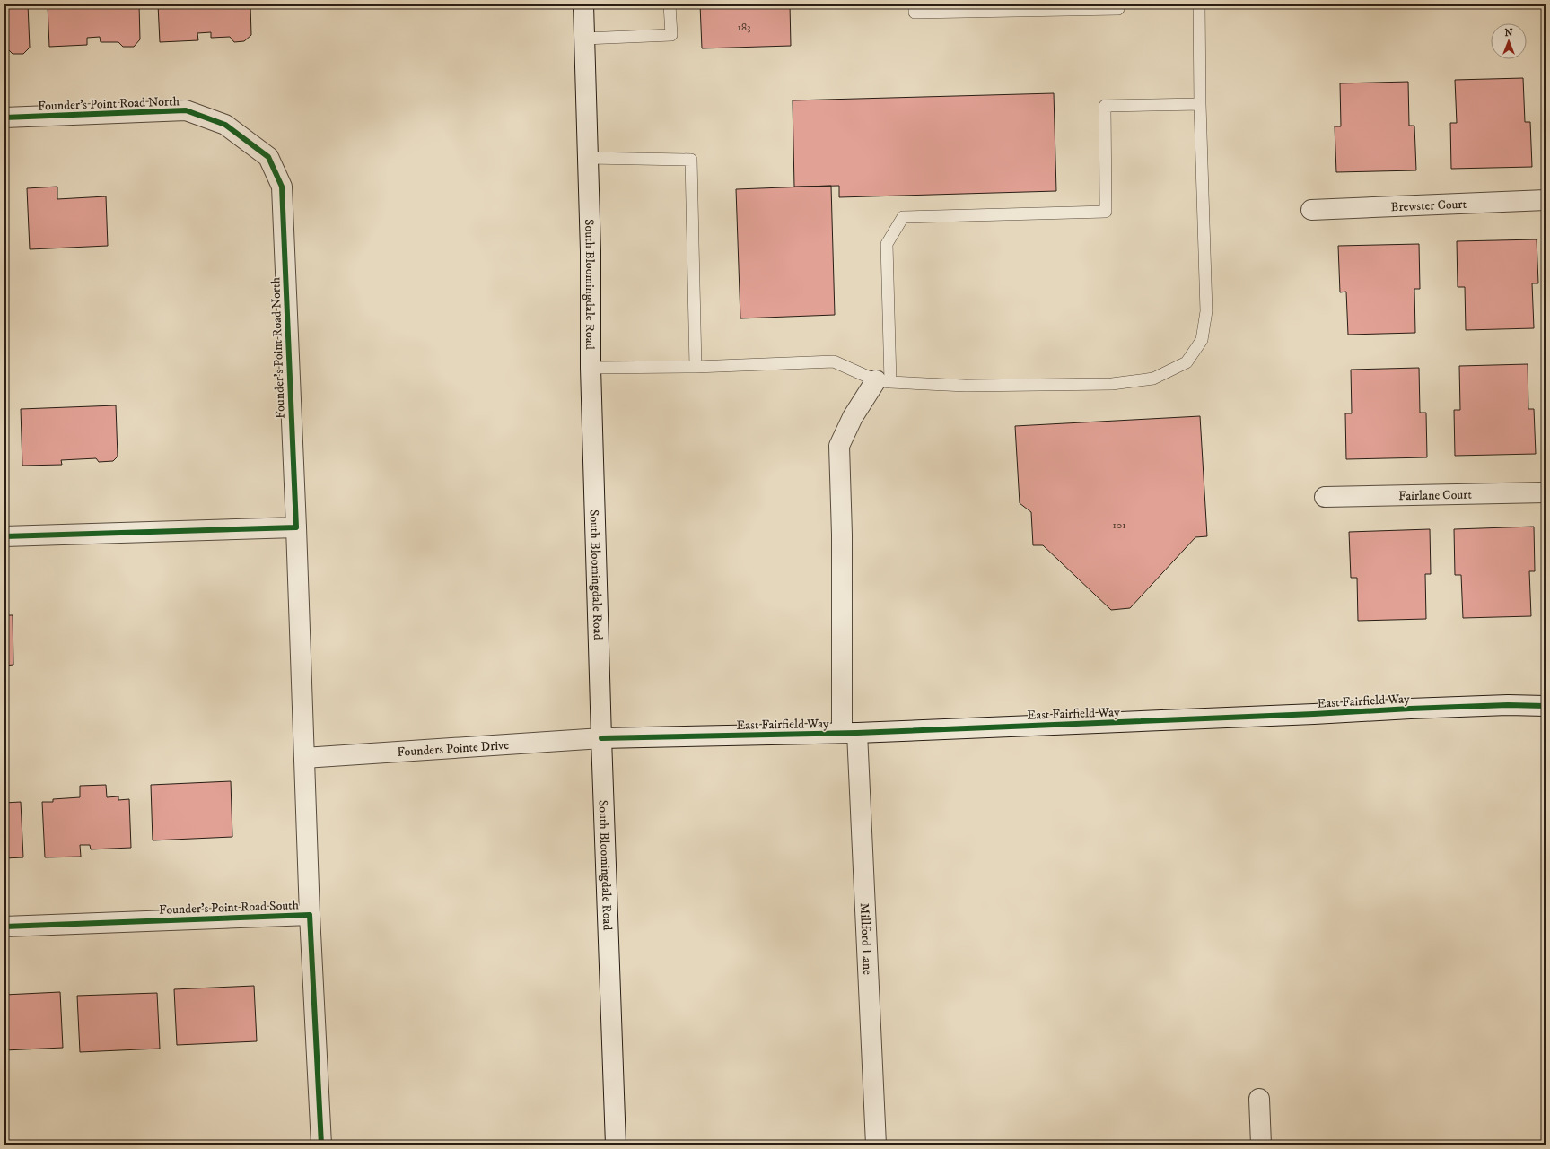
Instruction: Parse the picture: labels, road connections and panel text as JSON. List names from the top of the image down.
{
  "streets": {
    "street": [
      "Founder's Point Road North",
      "Brewster Court",
      "South Bloomingdale Road",
      "Fairlane Court",
      "East Fairfield Way",
      "Founders Pointe Drive",
      "Founder's Point Road South",
      "Millford Lane"
    ]
  },
  "crossings": [
    ["South Bloomingdale Road", "East Fairfield Way"],
    ["South Bloomingdale Road", "Founders Pointe Drive"],
    ["East Fairfield Way", "Founders Pointe Drive"],
    ["East Fairfield Way", "Millford Lane"]
  ],
  "house_numbers": ["183", "101"],
  "north": "top"
}
